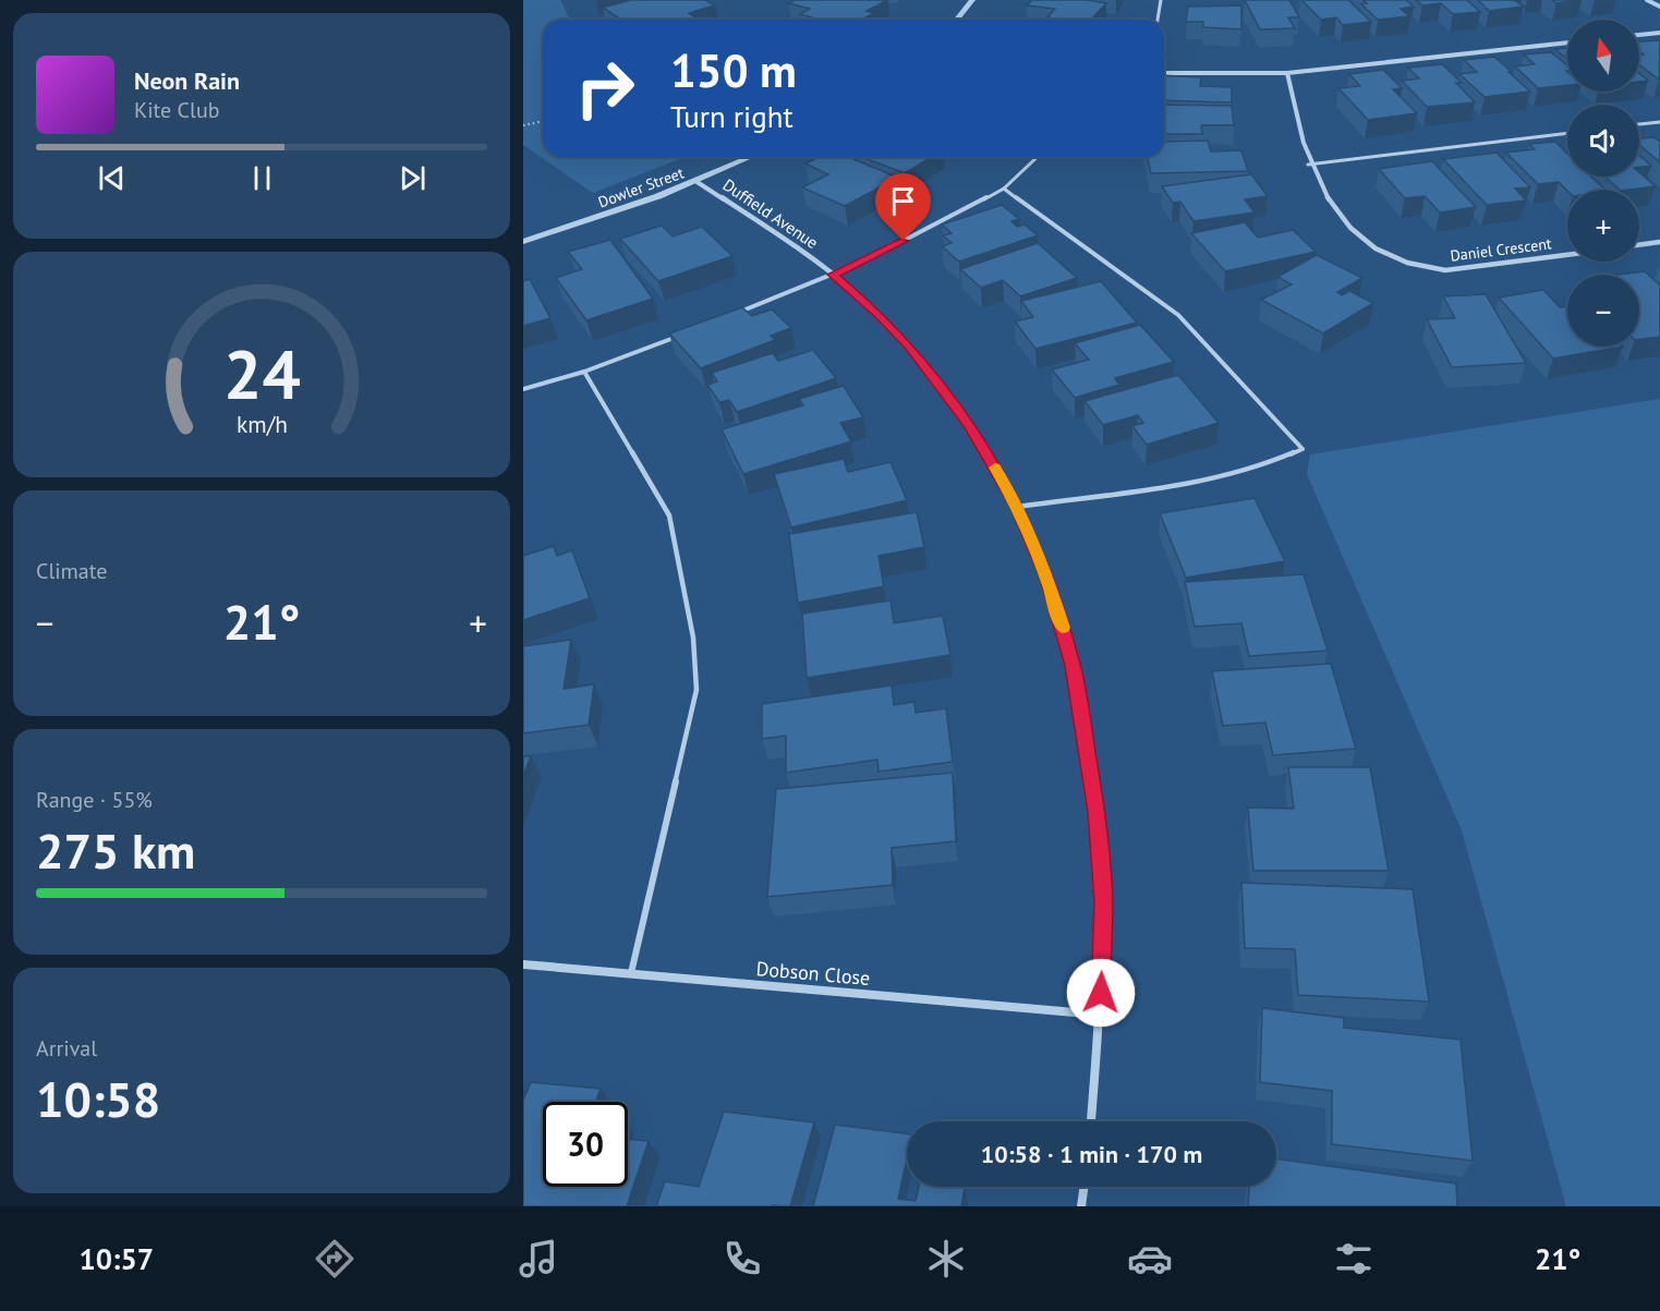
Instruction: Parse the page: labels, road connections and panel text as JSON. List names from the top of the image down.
{
  "streets": {
    "street": [
      "Dowler Street",
      "Duffield Avenue",
      "Daniel Crescent",
      "Dobson Close"
    ]
  },
  "crossings": [
    ["Dowler Street", "Duffield Avenue"],
    ["Duffield Avenue", "Dobson Close"]
  ],
  "north": "top",
  "page": {
    "map_buttons": ["+", "−"],
    "turn": ["150 m", "Turn right"],
    "song": ["Neon Rain", "Kite Club"],
    "tile": [
      "Climate",
      ["Range · 55%", "275 km"],
      ["Arrival", "10:58"]
    ],
    "heat": ["−", "21°", "+"],
    "limit": "30",
    "trip": "10:58 · 1 min · 170 m",
    "tabs": ["10:57", "21°"],
    "gauge": ["24", "km/h"]
  }
}
